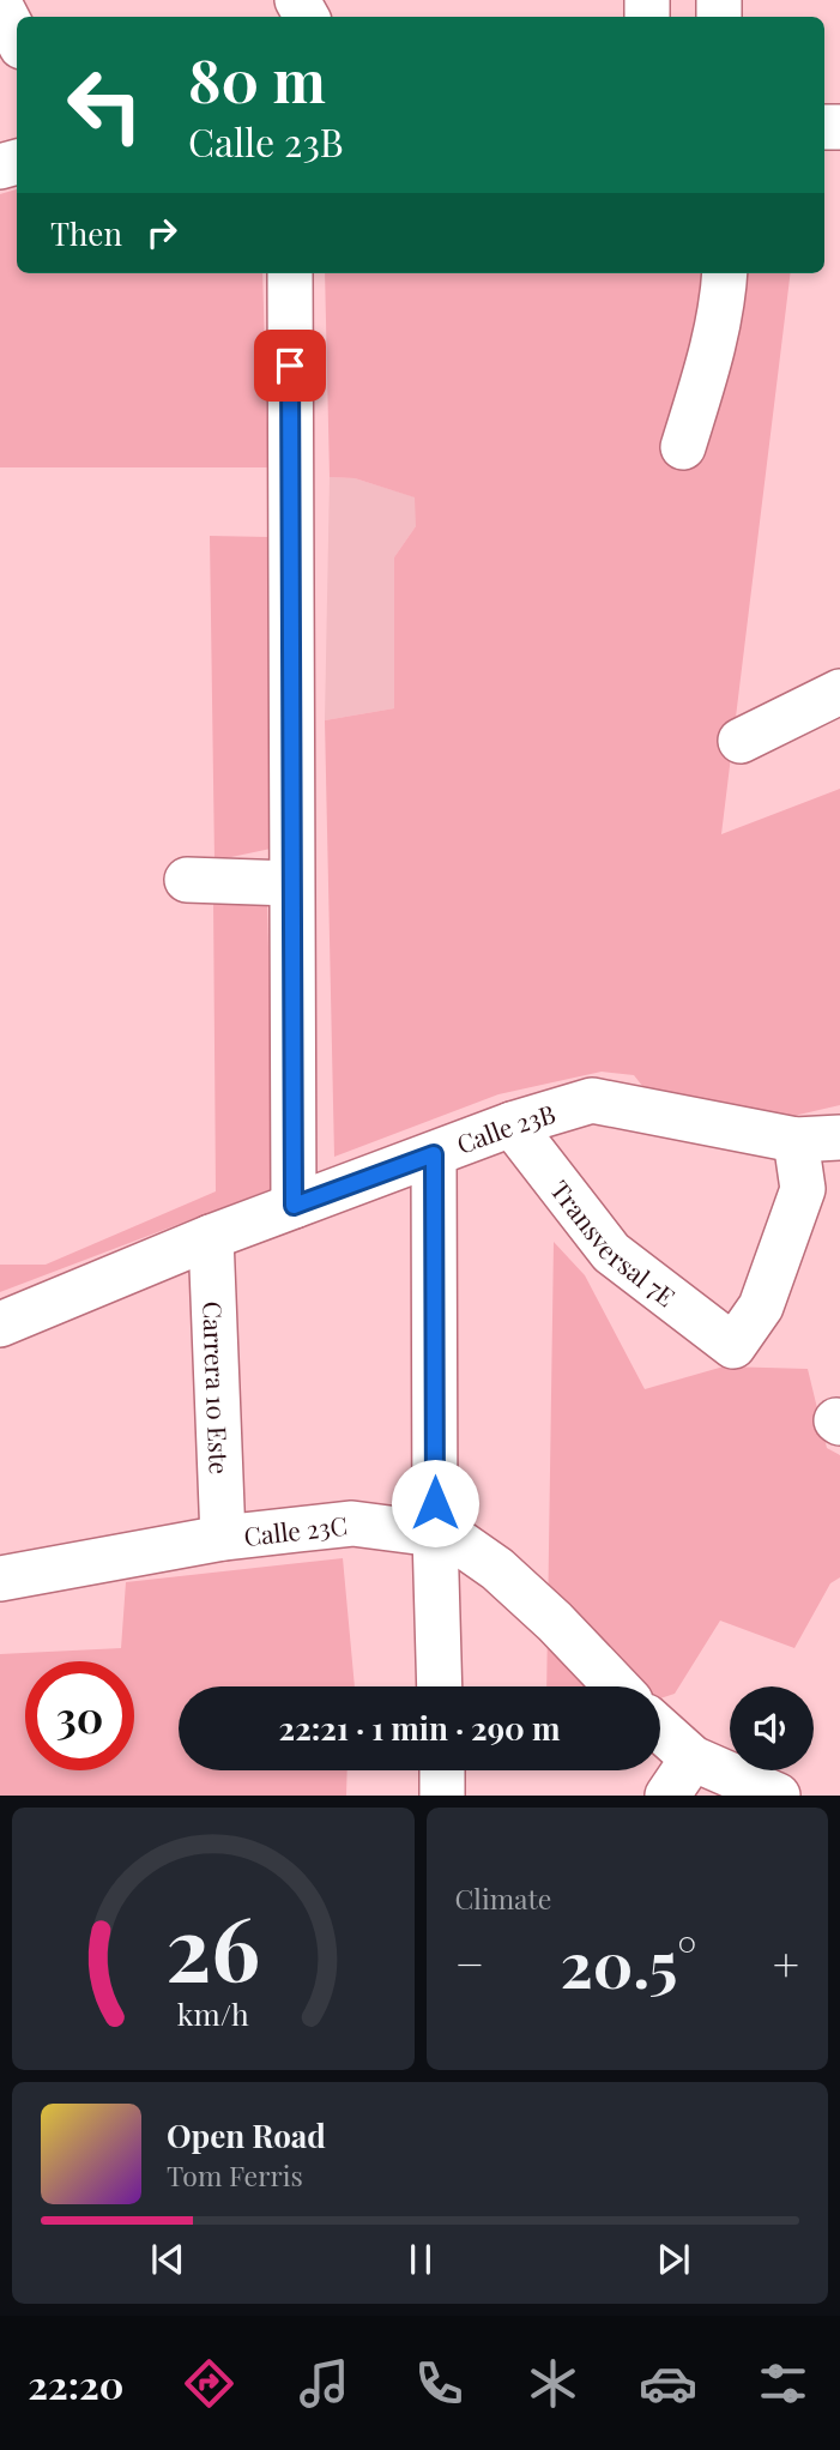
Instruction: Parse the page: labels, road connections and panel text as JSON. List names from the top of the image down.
{
  "streets": {
    "street": [
      "Calle 23B",
      "Transversal 7E",
      "Carrera 10 Este",
      "Calle 23C"
    ]
  },
  "crossings": [
    ["Calle 23B", "Transversal 7E"],
    ["Calle 23B", "Carrera 10 Este"],
    ["Carrera 10 Este", "Calle 23C"]
  ],
  "page": {
    "turn": ["80 m", "Calle 23B"],
    "then": "Then",
    "limit": "30",
    "trip": "22:21 · 1 min · 290 m",
    "tile": "Climate",
    "heat": ["−", "20.5°", "+"],
    "song": ["Open Road", "Tom Ferris"],
    "tabs": "22:20",
    "gauge": ["26", "km/h"]
  }
}
